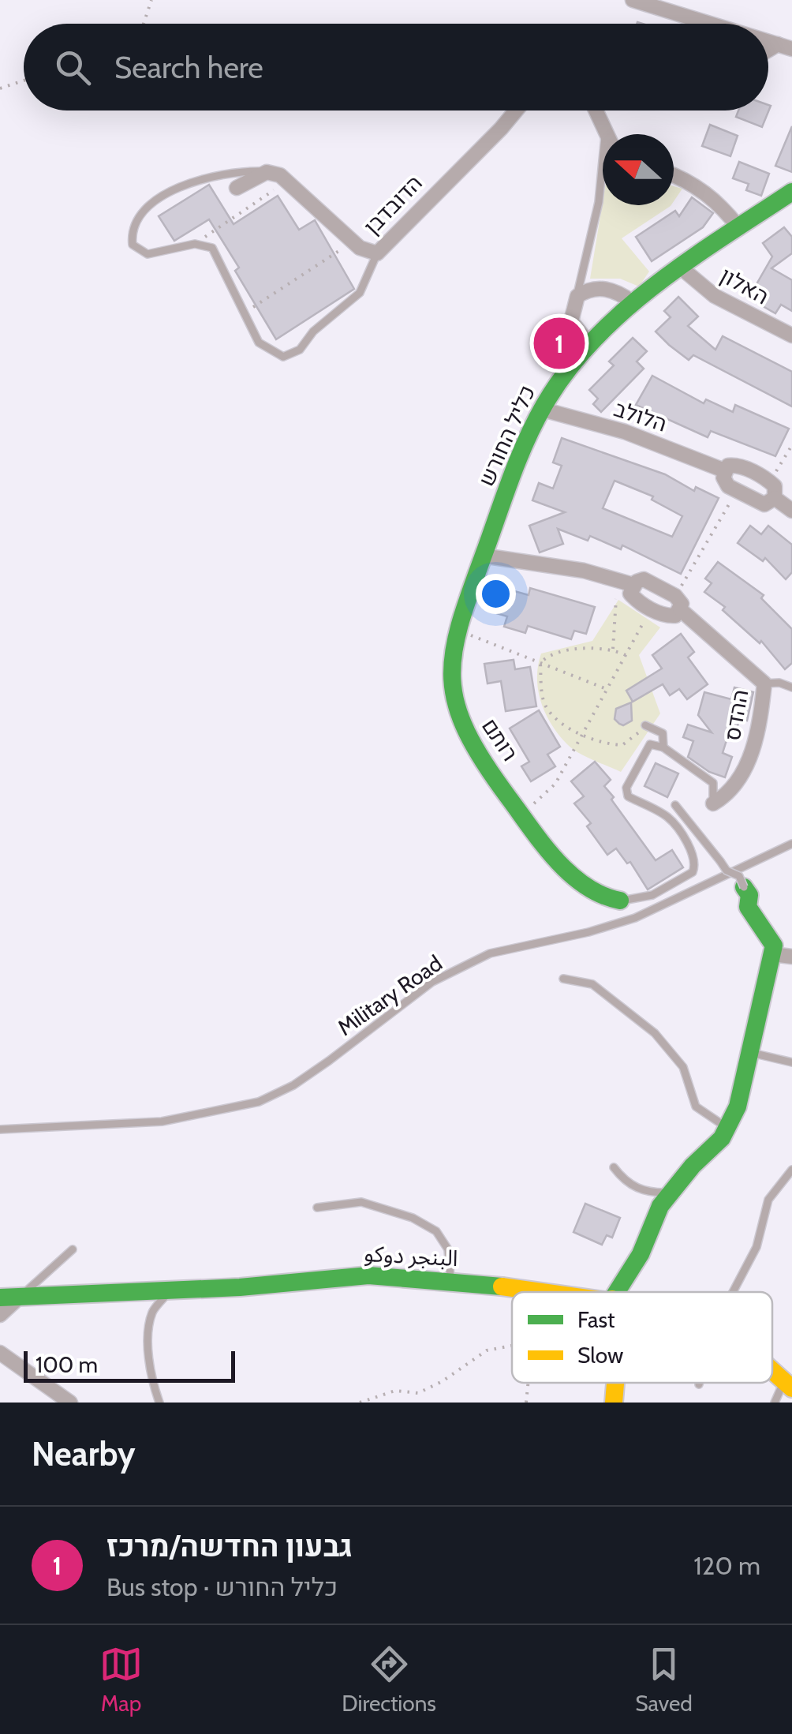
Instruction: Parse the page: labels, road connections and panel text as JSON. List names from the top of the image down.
{
  "streets": {
    "street": [
      "הדובדבן",
      "האלון",
      "הלולב",
      "כליל החורש",
      "ההדס",
      "רותם",
      "البنجر دوكو"
    ],
    "lane": ["Military Road"]
  },
  "crossings": [
    ["האלון", "כליל החורש"],
    ["הלולב", "כליל החורש"],
    ["כליל החורש", "ההדס"],
    ["כליל החורש", "רותם"],
    ["ההדס", "רותם"]
  ],
  "legend": ["Fast", "Slow"],
  "scale_bar": "100 m",
  "north": "left",
  "page": {
    "search": "Search here",
    "pins": "1",
    "scale": "100 m",
    "heading": "Nearby",
    "list": [
      {
        "mark": "1",
        "name": "גבעון החדשה/מרכז",
        "note": "Bus stop · כליל החורש",
        "value": "120 m"
      }
    ],
    "nav": ["Map", "Directions", "Saved"]
  }
}
